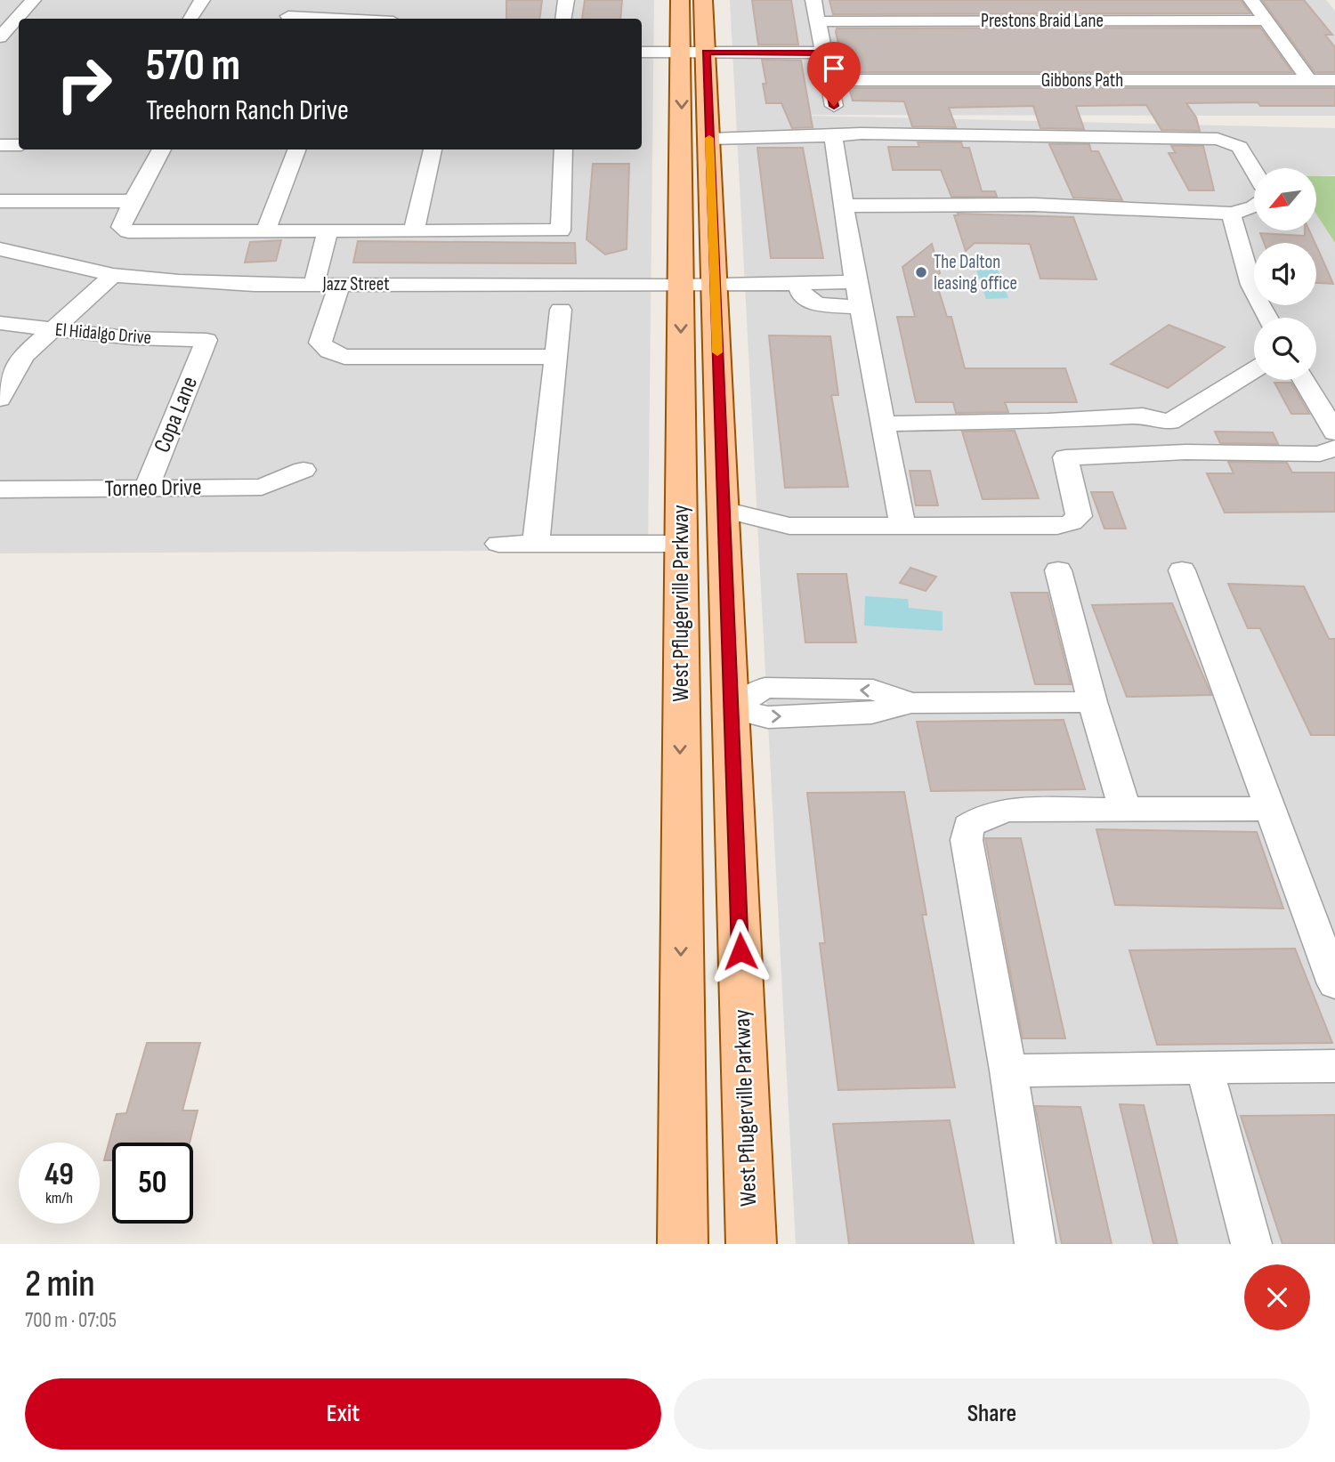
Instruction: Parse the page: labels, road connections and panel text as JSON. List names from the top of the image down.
{
  "streets": {
    "main road": ["West Pflugerville Parkway"],
    "street": [
      "Prestons Braid Lane",
      "Gibbons Path",
      "Jazz Street",
      "El Hidalgo Drive",
      "Copa Lane",
      "Torneo Drive"
    ]
  },
  "crossings": [
    ["Jazz Street", "West Pflugerville Parkway"],
    ["El Hidalgo Drive", "Copa Lane"],
    ["Copa Lane", "Torneo Drive"]
  ],
  "places": ["The Dalton leasing office"],
  "north": "bottom left",
  "page": {
    "turn": ["570 m", "Treehorn Ranch Drive"],
    "speed": "49 km/h",
    "limit": "50",
    "heading": ["2 min", "700 m · 07:05"],
    "buttons": ["Exit", "Share"]
  }
}
